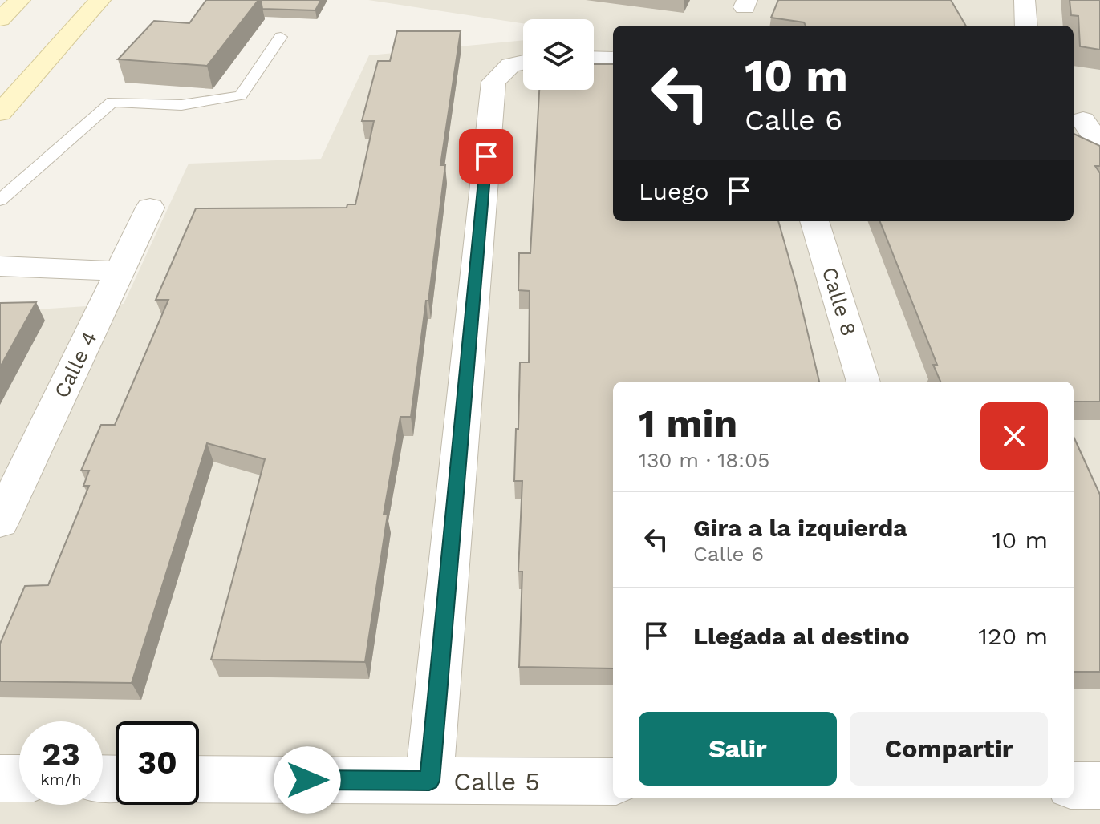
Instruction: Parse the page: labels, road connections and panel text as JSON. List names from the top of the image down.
{
  "streets": {
    "street": ["Calle 8", "Calle 4", "Calle 5"]
  },
  "page": {
    "turn": ["10 m", "Calle 6"],
    "then": "Luego",
    "heading": ["1 min", "130 m · 18:05"],
    "list": [
      {
        "name": "Gira a la izquierda",
        "note": "Calle 6",
        "value": "10 m"
      },
      {
        "name": "Llegada al destino",
        "value": "120 m"
      }
    ],
    "buttons": ["Salir", "Compartir"],
    "speed": "23 km/h",
    "limit": "30"
  }
}
